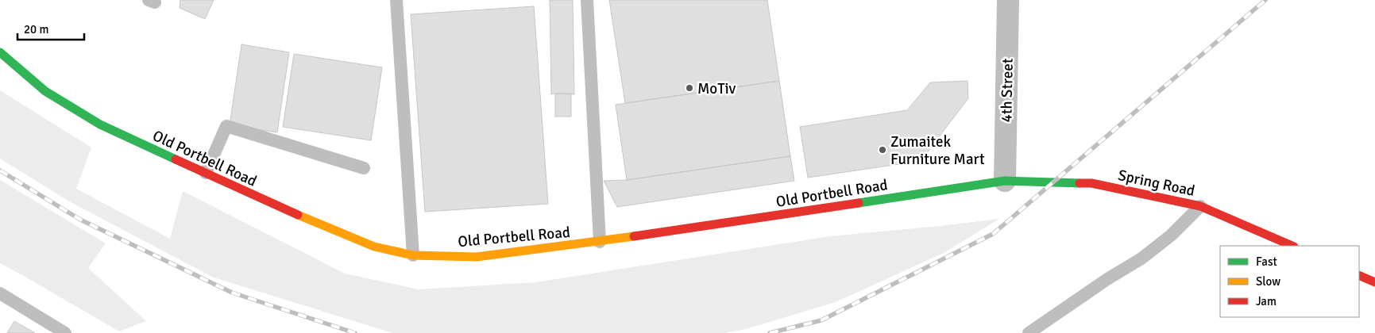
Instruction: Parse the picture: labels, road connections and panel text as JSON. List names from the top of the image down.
{
  "streets": {
    "main road": ["Old Portbell Road", "Spring Road"],
    "street": ["4th Street"]
  },
  "crossings": [
    ["4th Street", "Old Portbell Road"],
    ["4th Street", "Spring Road"],
    ["Old Portbell Road", "Spring Road"]
  ],
  "places": ["MoTiv", "Zumaitek Furniture Mart"],
  "legend": ["Fast", "Slow", "Jam"],
  "scale_bar": "20 m"
}
